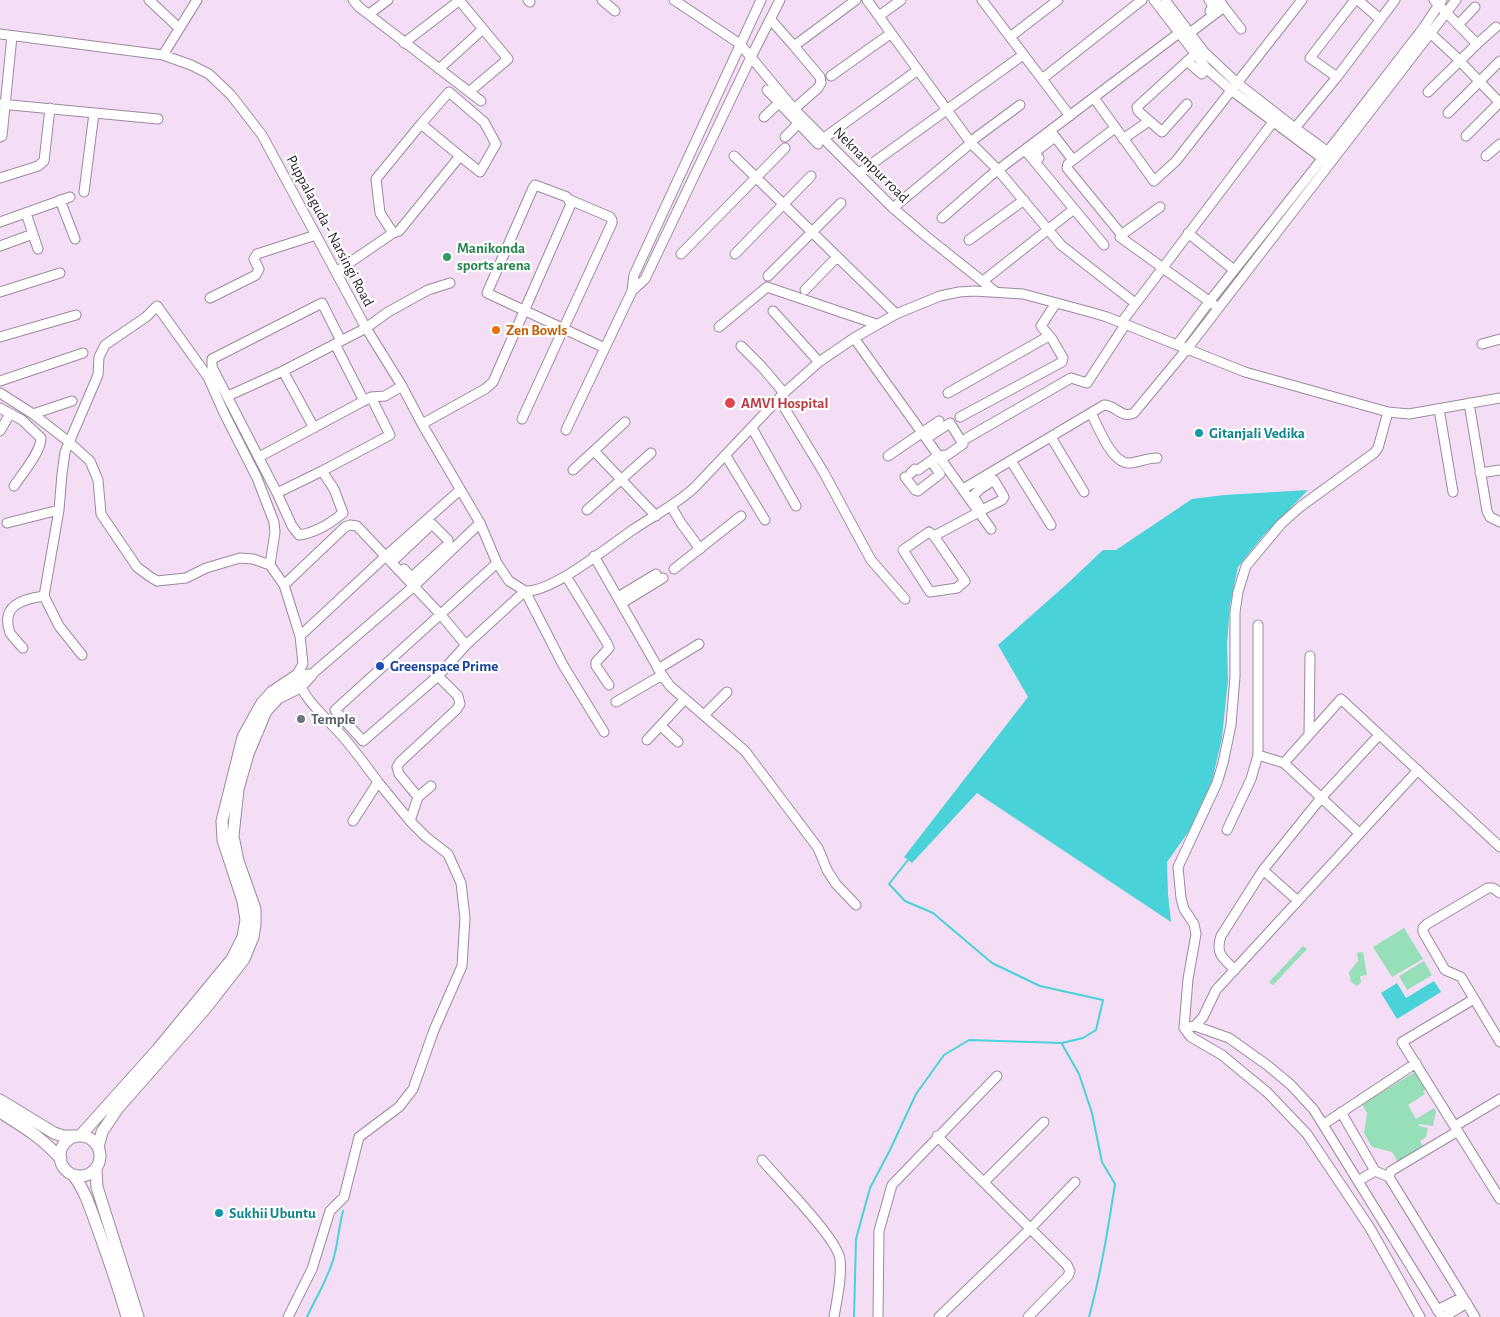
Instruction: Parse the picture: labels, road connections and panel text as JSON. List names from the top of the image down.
{
  "streets": {
    "street": ["Neknampur road", "Puppalaguda - Narsingi Road"]
  },
  "places": [
    "Manikonda sports arena",
    "Zen Bowls",
    "AMVI Hospital",
    "Gitanjali Vedika",
    "Greenspace Prime",
    "Temple",
    "Sukhii Ubuntu"
  ]
}
